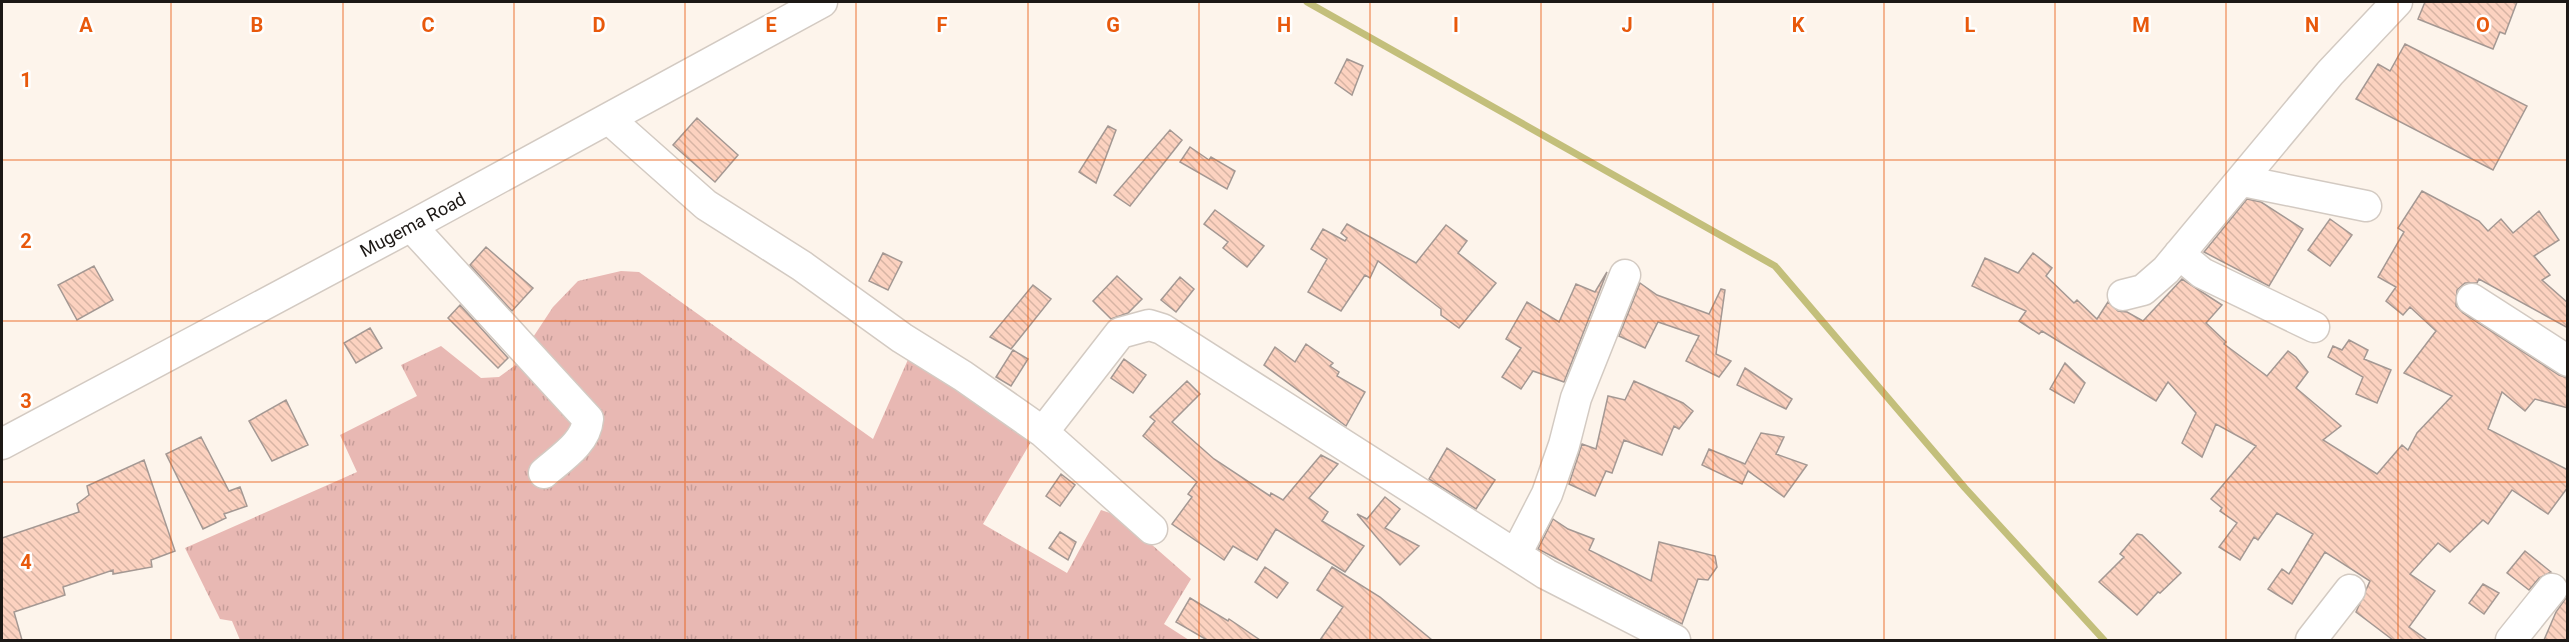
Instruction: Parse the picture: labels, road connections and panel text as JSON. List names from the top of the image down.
{
  "streets": {
    "street": ["Mugema Road"]
  },
  "grid": {
    "columns": [
      "A",
      "B",
      "C",
      "D",
      "E",
      "F",
      "G",
      "H",
      "I",
      "J",
      "K",
      "L",
      "M",
      "N",
      "O"
    ],
    "rows": [
      "1",
      "2",
      "3",
      "4"
    ]
  }
}
